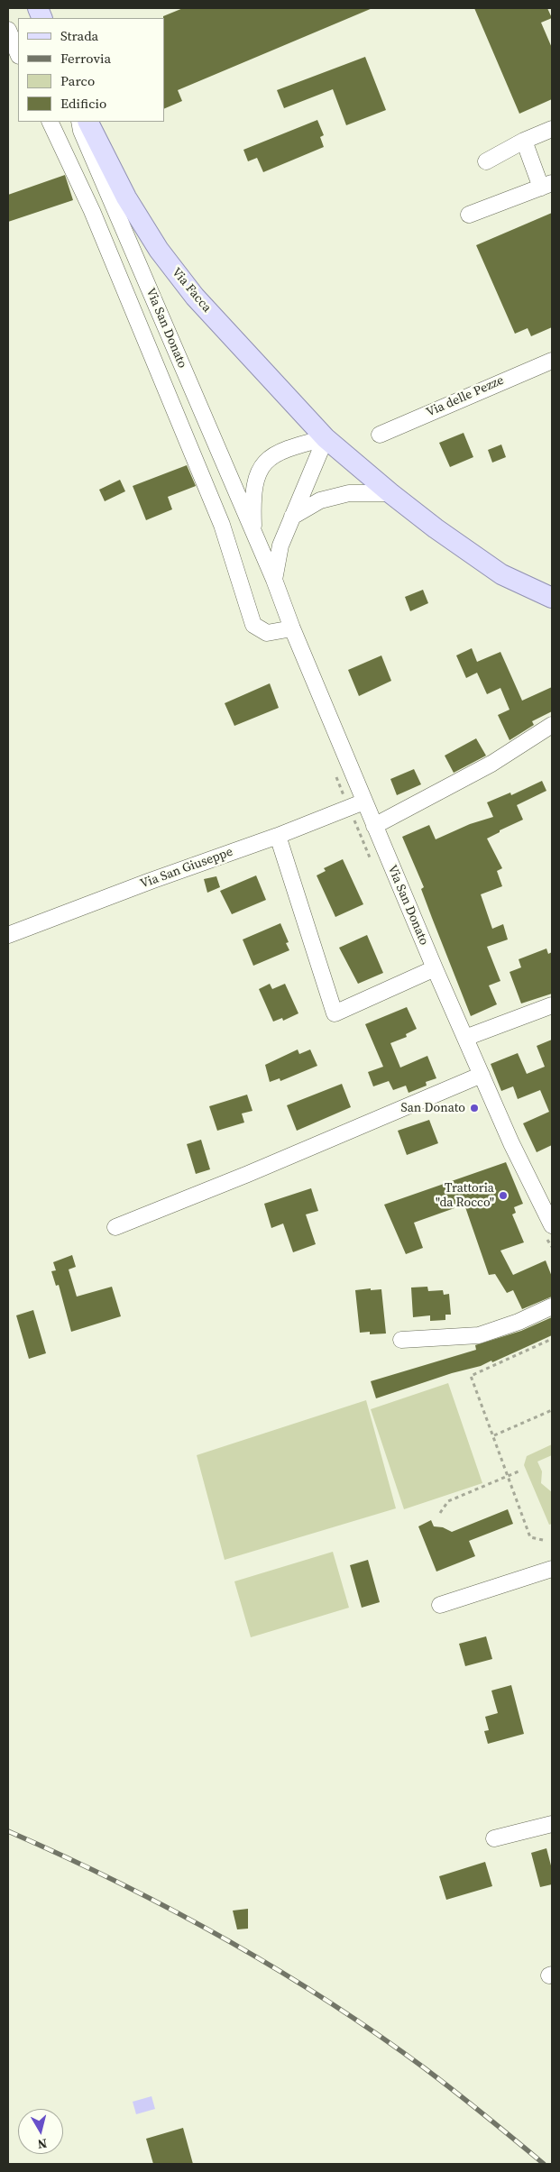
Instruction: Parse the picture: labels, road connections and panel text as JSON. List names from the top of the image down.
{
  "streets": {
    "main road": ["Via Facca"],
    "street": ["Via San Donato", "Via delle Pezze", "Via San Giuseppe"]
  },
  "crossings": [
    ["Via Facca", "Via San Donato"],
    ["Via San Donato", "Via San Giuseppe"]
  ],
  "places": ["San Donato", "Trattoria \"da Rocco\""],
  "legend": [
    "Strada",
    "Ferrovia",
    "Parco",
    "Edificio"
  ],
  "north": "bottom"
}
